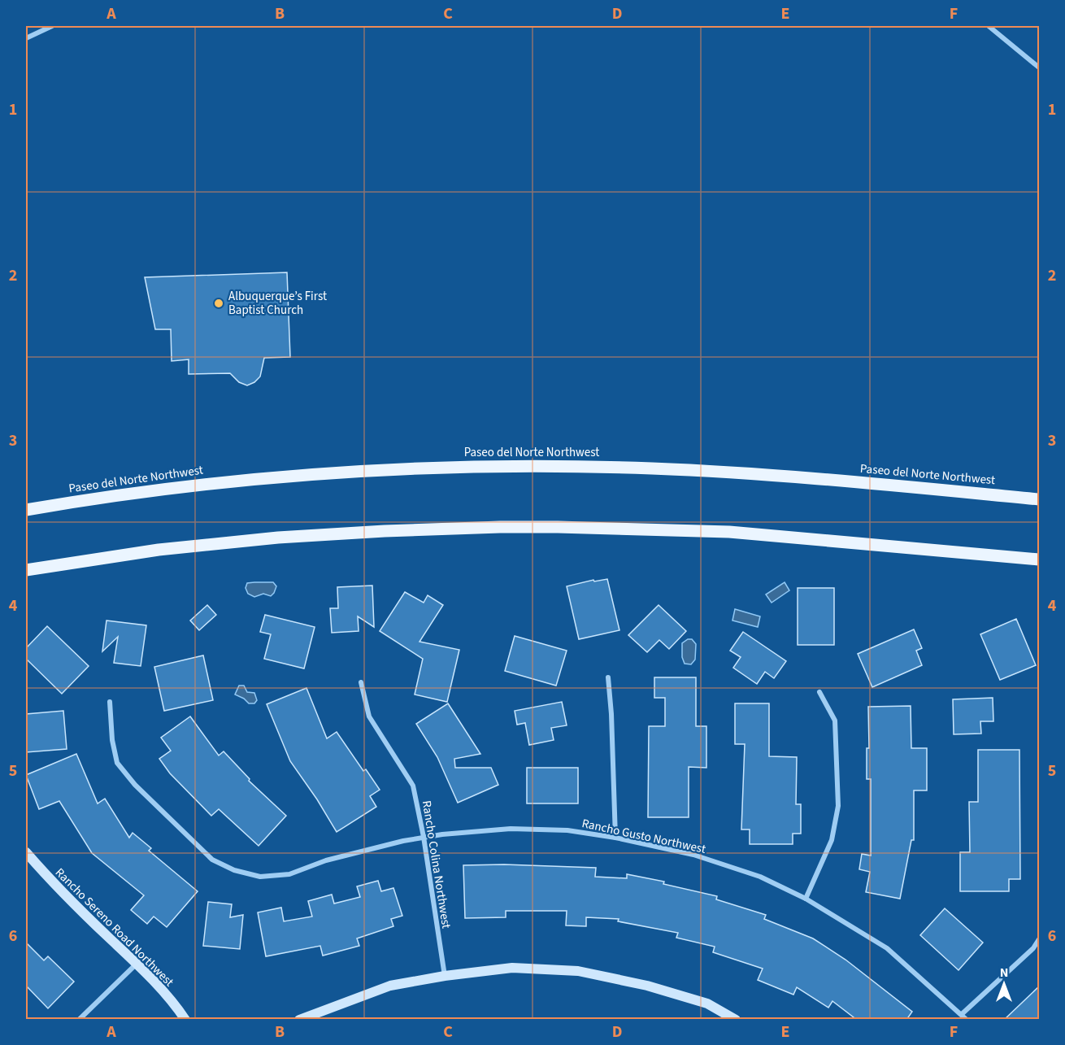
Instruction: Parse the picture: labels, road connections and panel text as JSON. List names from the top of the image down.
{
  "streets": {
    "main road": ["Paseo del Norte Northwest"],
    "street": ["Rancho Gusto Northwest", "Rancho Colina Northwest", "Rancho Sereno Road Northwest"]
  },
  "crossings": [
    ["Rancho Gusto Northwest", "Rancho Colina Northwest"]
  ],
  "places": ["Albuquerque’s First Baptist Church"],
  "north": "top",
  "grid": {
    "columns": [
      "A",
      "B",
      "C",
      "D",
      "E",
      "F"
    ],
    "rows": [
      "1",
      "2",
      "3",
      "4",
      "5",
      "6"
    ]
  }
}
